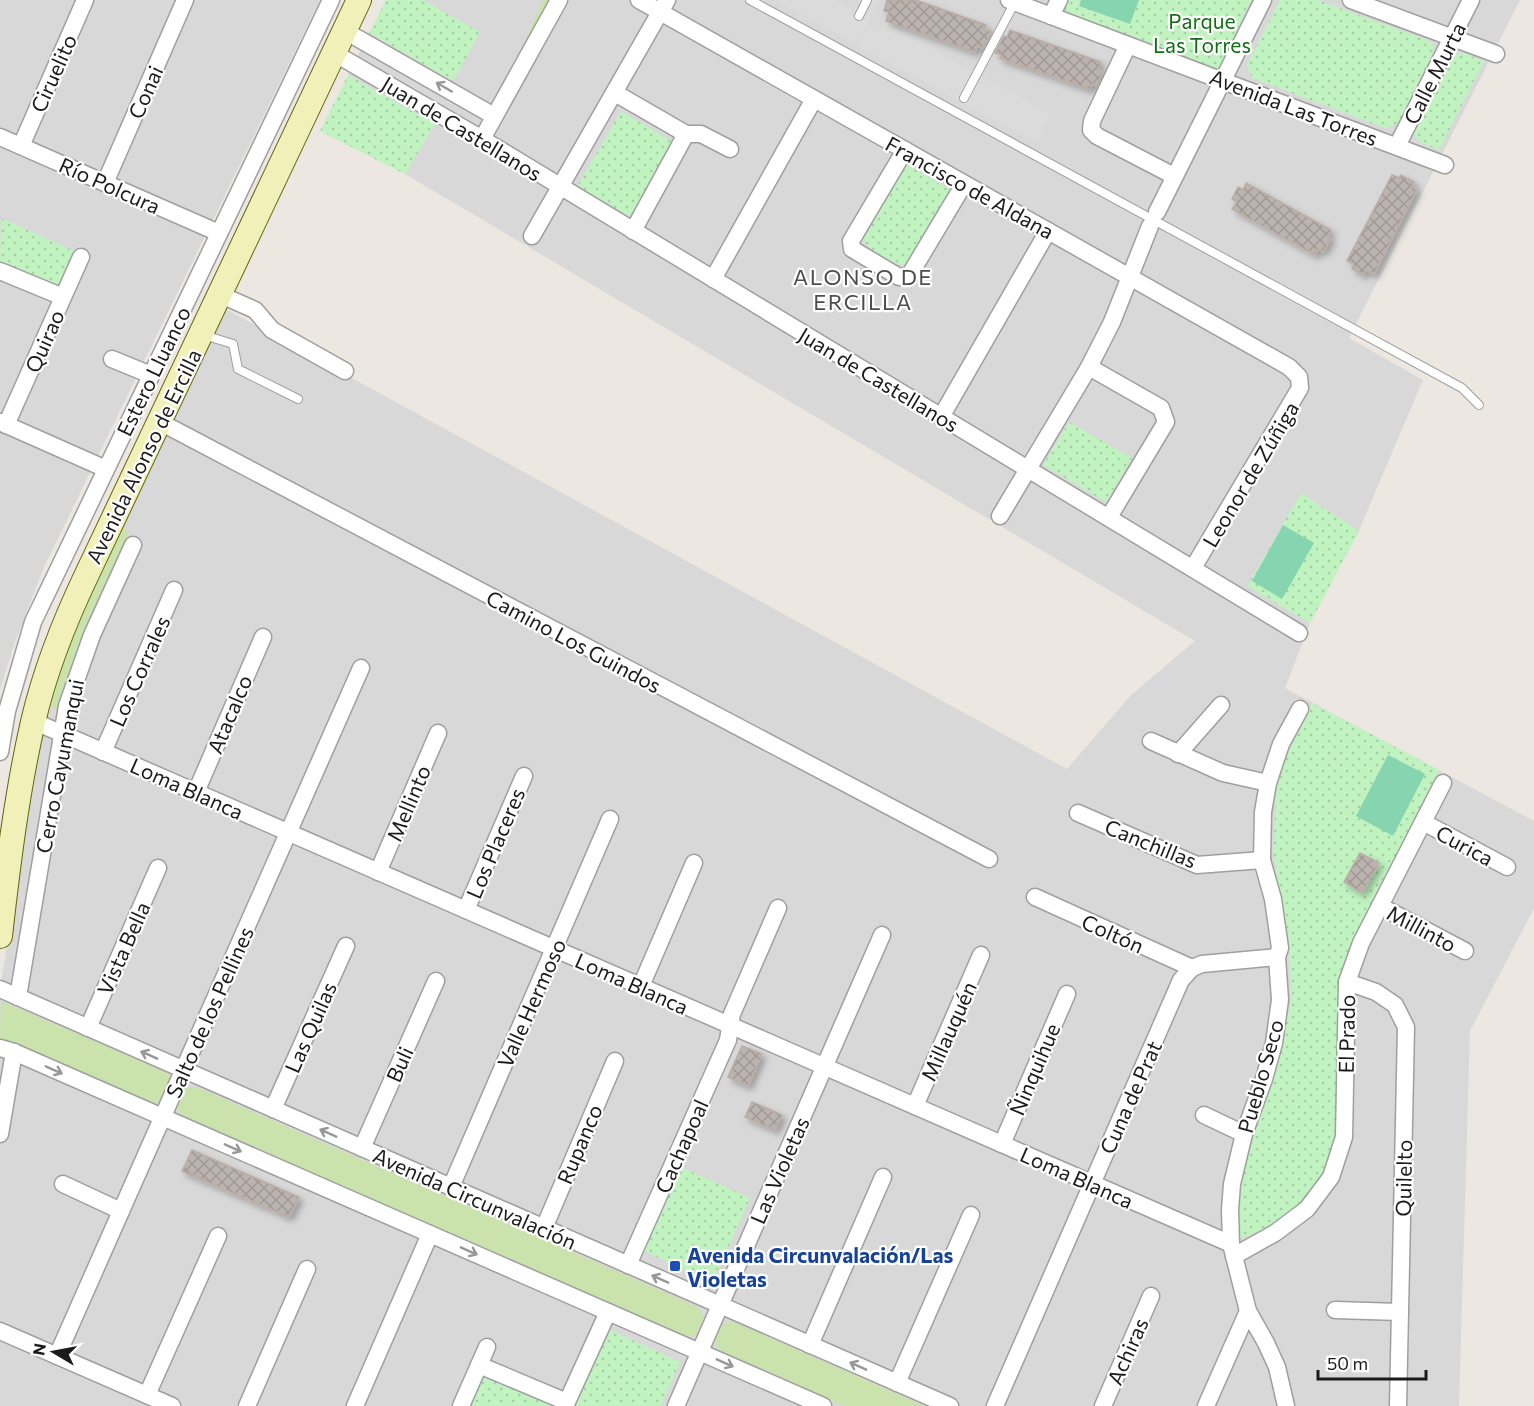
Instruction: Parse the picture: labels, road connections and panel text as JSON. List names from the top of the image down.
{
  "streets": {
    "main road": ["Avenida Alonso de Ercilla"],
    "street": [
      "Ciruelito",
      "Calle Murta",
      "Conai",
      "Avenida Las Torres",
      "Juan de Castellanos",
      "Río Polcura",
      "Francisco de Aldana",
      "Quirao",
      "Estero Lluanco",
      "Leonor de Zúñiga",
      "Camino Los Guindos",
      "Los Corrales",
      "Atacalco",
      "Cerro Cayumanqui",
      "Loma Blanca",
      "Mellinto",
      "Los Placeres",
      "Canchillas",
      "Curica",
      "Millinto",
      "Coltón",
      "Vista Bella",
      "Valle Hermoso",
      "Salto de los Pellines",
      "Las Quilas",
      "Millauquén",
      "El Prado",
      "Buli",
      "Ñinquihue",
      "Pueblo Seco",
      "Cuna de Prat",
      "Rupanco",
      "Cachapoal",
      "Las Violetas",
      "Quilelto",
      "Avenida Circunvalación",
      "Achiras"
    ]
  },
  "crossings": [
    ["Ciruelito", "Río Polcura"],
    ["Calle Murta", "Avenida Las Torres"],
    ["Conai", "Río Polcura"],
    ["Juan de Castellanos", "Avenida Alonso de Ercilla"],
    ["Juan de Castellanos", "Leonor de Zúñiga"],
    ["Río Polcura", "Estero Lluanco"],
    ["Francisco de Aldana", "Leonor de Zúñiga"],
    ["Avenida Alonso de Ercilla", "Camino Los Guindos"],
    ["Avenida Alonso de Ercilla", "Loma Blanca"],
    ["Los Corrales", "Loma Blanca"],
    ["Atacalco", "Loma Blanca"],
    ["Cerro Cayumanqui", "Loma Blanca"],
    ["Cerro Cayumanqui", "Avenida Circunvalación"],
    ["Loma Blanca", "Mellinto"],
    ["Loma Blanca", "Los Placeres"],
    ["Loma Blanca", "Valle Hermoso"],
    ["Loma Blanca", "Salto de los Pellines"],
    ["Loma Blanca", "Millauquén"],
    ["Loma Blanca", "El Prado"],
    ["Loma Blanca", "Ñinquihue"],
    ["Loma Blanca", "Pueblo Seco"],
    ["Loma Blanca", "Cuna de Prat"],
    ["Loma Blanca", "Cachapoal"],
    ["Loma Blanca", "Las Violetas"],
    ["Canchillas", "Pueblo Seco"],
    ["Curica", "El Prado"],
    ["Millinto", "El Prado"],
    ["Coltón", "Cuna de Prat"],
    ["Vista Bella", "Avenida Circunvalación"],
    ["Valle Hermoso", "Avenida Circunvalación"],
    ["Salto de los Pellines", "Avenida Circunvalación"],
    ["Las Quilas", "Avenida Circunvalación"],
    ["El Prado", "Pueblo Seco"],
    ["El Prado", "Quilelto"],
    ["Buli", "Avenida Circunvalación"],
    ["Rupanco", "Avenida Circunvalación"],
    ["Cachapoal", "Avenida Circunvalación"],
    ["Las Violetas", "Avenida Circunvalación"]
  ],
  "districts": ["ALONSO DE ERCILLA"],
  "parks": ["Parque Las Torres"],
  "places": {
    "transit": ["Avenida Circunvalación/Las Violetas"]
  },
  "scale_bar": "50 m",
  "north": "left"
}
